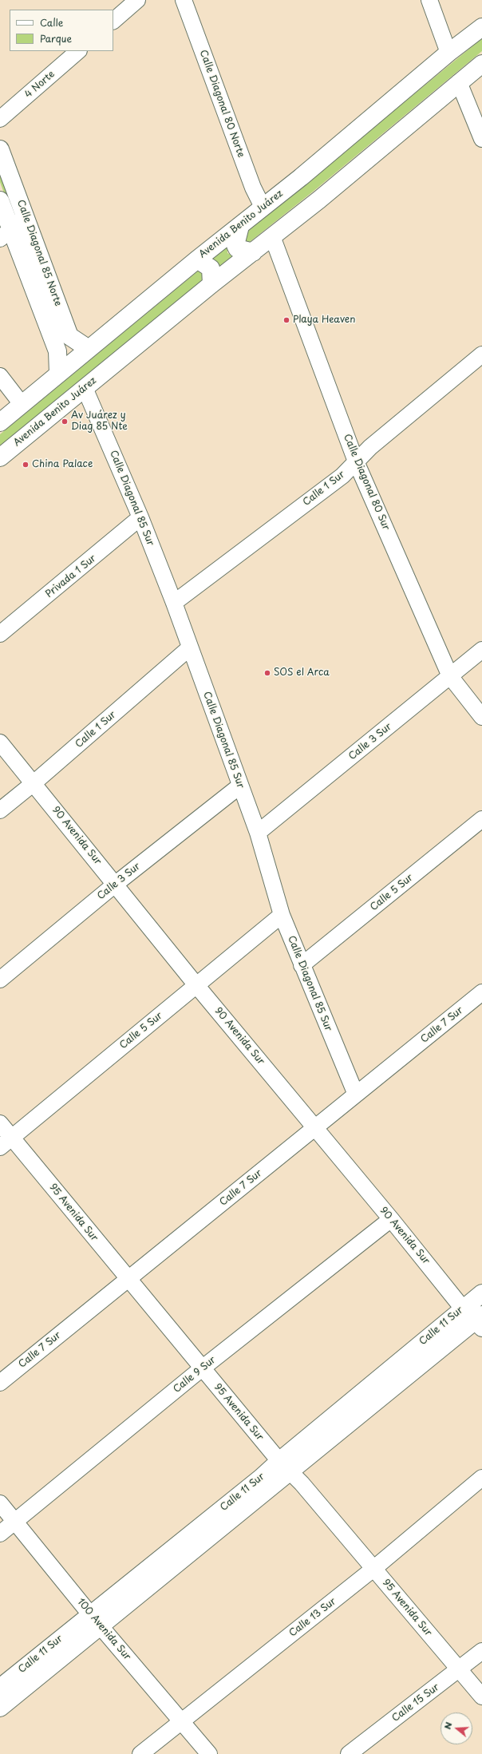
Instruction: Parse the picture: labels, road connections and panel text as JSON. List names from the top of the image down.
{
  "streets": {
    "main road": ["Avenida Benito Juárez", "Calle Diagonal 85 Norte", "Calle 11 Sur"],
    "street": [
      "4 Norte",
      "Calle Diagonal 80 Norte",
      "Calle Diagonal 80 Sur",
      "Calle 1 Sur",
      "Calle Diagonal 85 Sur",
      "Privada 1 Sur",
      "Calle 3 Sur",
      "90 Avenida Sur",
      "Calle 5 Sur",
      "Calle 7 Sur",
      "95 Avenida Sur",
      "Calle 9 Sur",
      "Calle 13 Sur",
      "100 Avenida Sur",
      "Calle 15 Sur"
    ]
  },
  "crossings": [
    ["Calle Diagonal 80 Norte", "Avenida Benito Juárez"],
    ["Avenida Benito Juárez", "Calle Diagonal 85 Norte"],
    ["Avenida Benito Juárez", "Calle Diagonal 80 Sur"],
    ["Avenida Benito Juárez", "Calle Diagonal 85 Sur"],
    ["Calle Diagonal 80 Sur", "Calle 1 Sur"],
    ["Calle Diagonal 80 Sur", "Calle 3 Sur"],
    ["Calle 1 Sur", "Calle Diagonal 85 Sur"],
    ["Calle 1 Sur", "90 Avenida Sur"],
    ["Calle Diagonal 85 Sur", "Privada 1 Sur"],
    ["Calle Diagonal 85 Sur", "Calle 3 Sur"],
    ["Calle Diagonal 85 Sur", "Calle 5 Sur"],
    ["Calle Diagonal 85 Sur", "Calle 7 Sur"],
    ["Calle 3 Sur", "90 Avenida Sur"],
    ["90 Avenida Sur", "Calle 5 Sur"],
    ["90 Avenida Sur", "Calle 7 Sur"],
    ["90 Avenida Sur", "Calle 11 Sur"],
    ["90 Avenida Sur", "Calle 9 Sur"],
    ["Calle 5 Sur", "95 Avenida Sur"],
    ["Calle 7 Sur", "95 Avenida Sur"],
    ["95 Avenida Sur", "Calle 11 Sur"],
    ["95 Avenida Sur", "Calle 9 Sur"],
    ["95 Avenida Sur", "Calle 13 Sur"],
    ["95 Avenida Sur", "Calle 15 Sur"],
    ["Calle 11 Sur", "100 Avenida Sur"],
    ["Calle 9 Sur", "100 Avenida Sur"],
    ["Calle 13 Sur", "100 Avenida Sur"]
  ],
  "places": [
    "Playa Heaven",
    "Av Juárez y Diag 85 Nte",
    "China Palace",
    "SOS el Arca"
  ],
  "legend": ["Calle", "Parque"],
  "north": "left"
}
